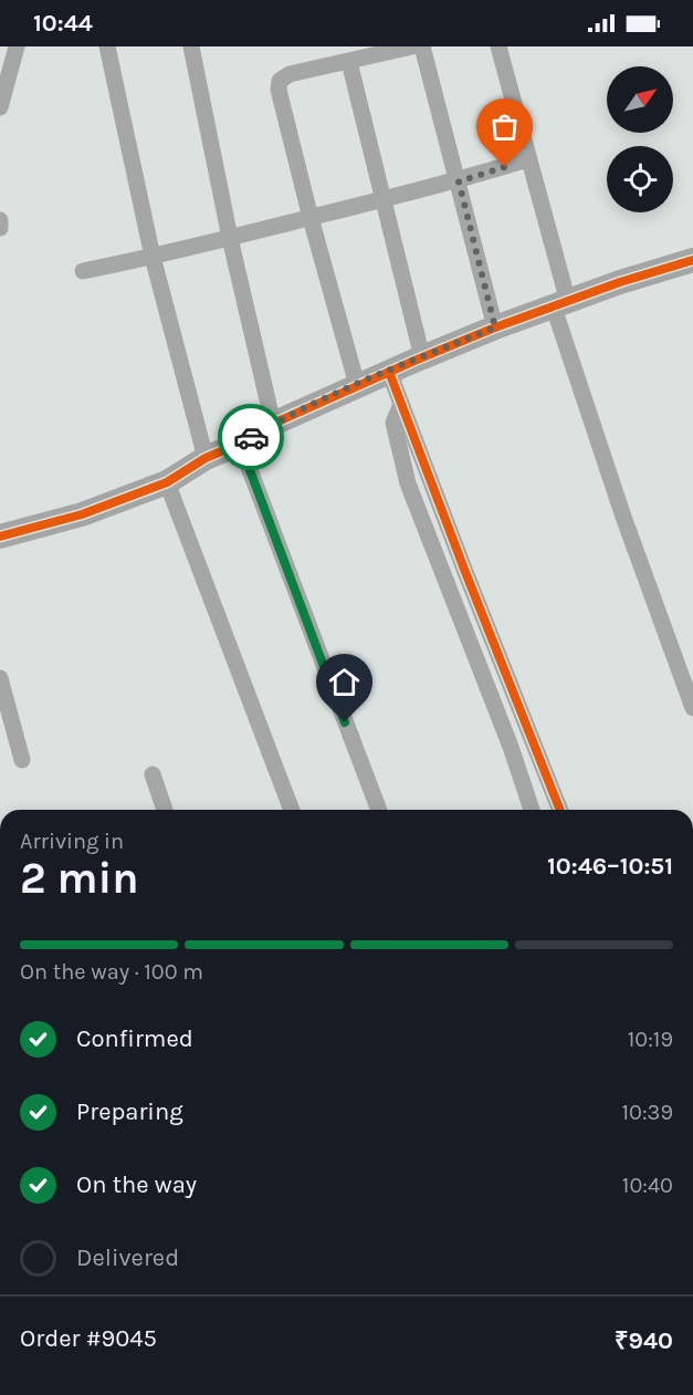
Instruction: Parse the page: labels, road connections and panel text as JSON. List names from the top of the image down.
{
  "north": "top right",
  "page": {
    "status": "10:44",
    "heading": ["2 min", "Arriving in", "10:46–10:51"],
    "panel": ["Order #9045", "₹940"],
    "bar": "On the way · 100 m",
    "list": [
      ["Confirmed", "10:19"],
      ["Preparing", "10:39"],
      ["On the way", "10:40"],
      "Delivered"
    ]
  }
}
